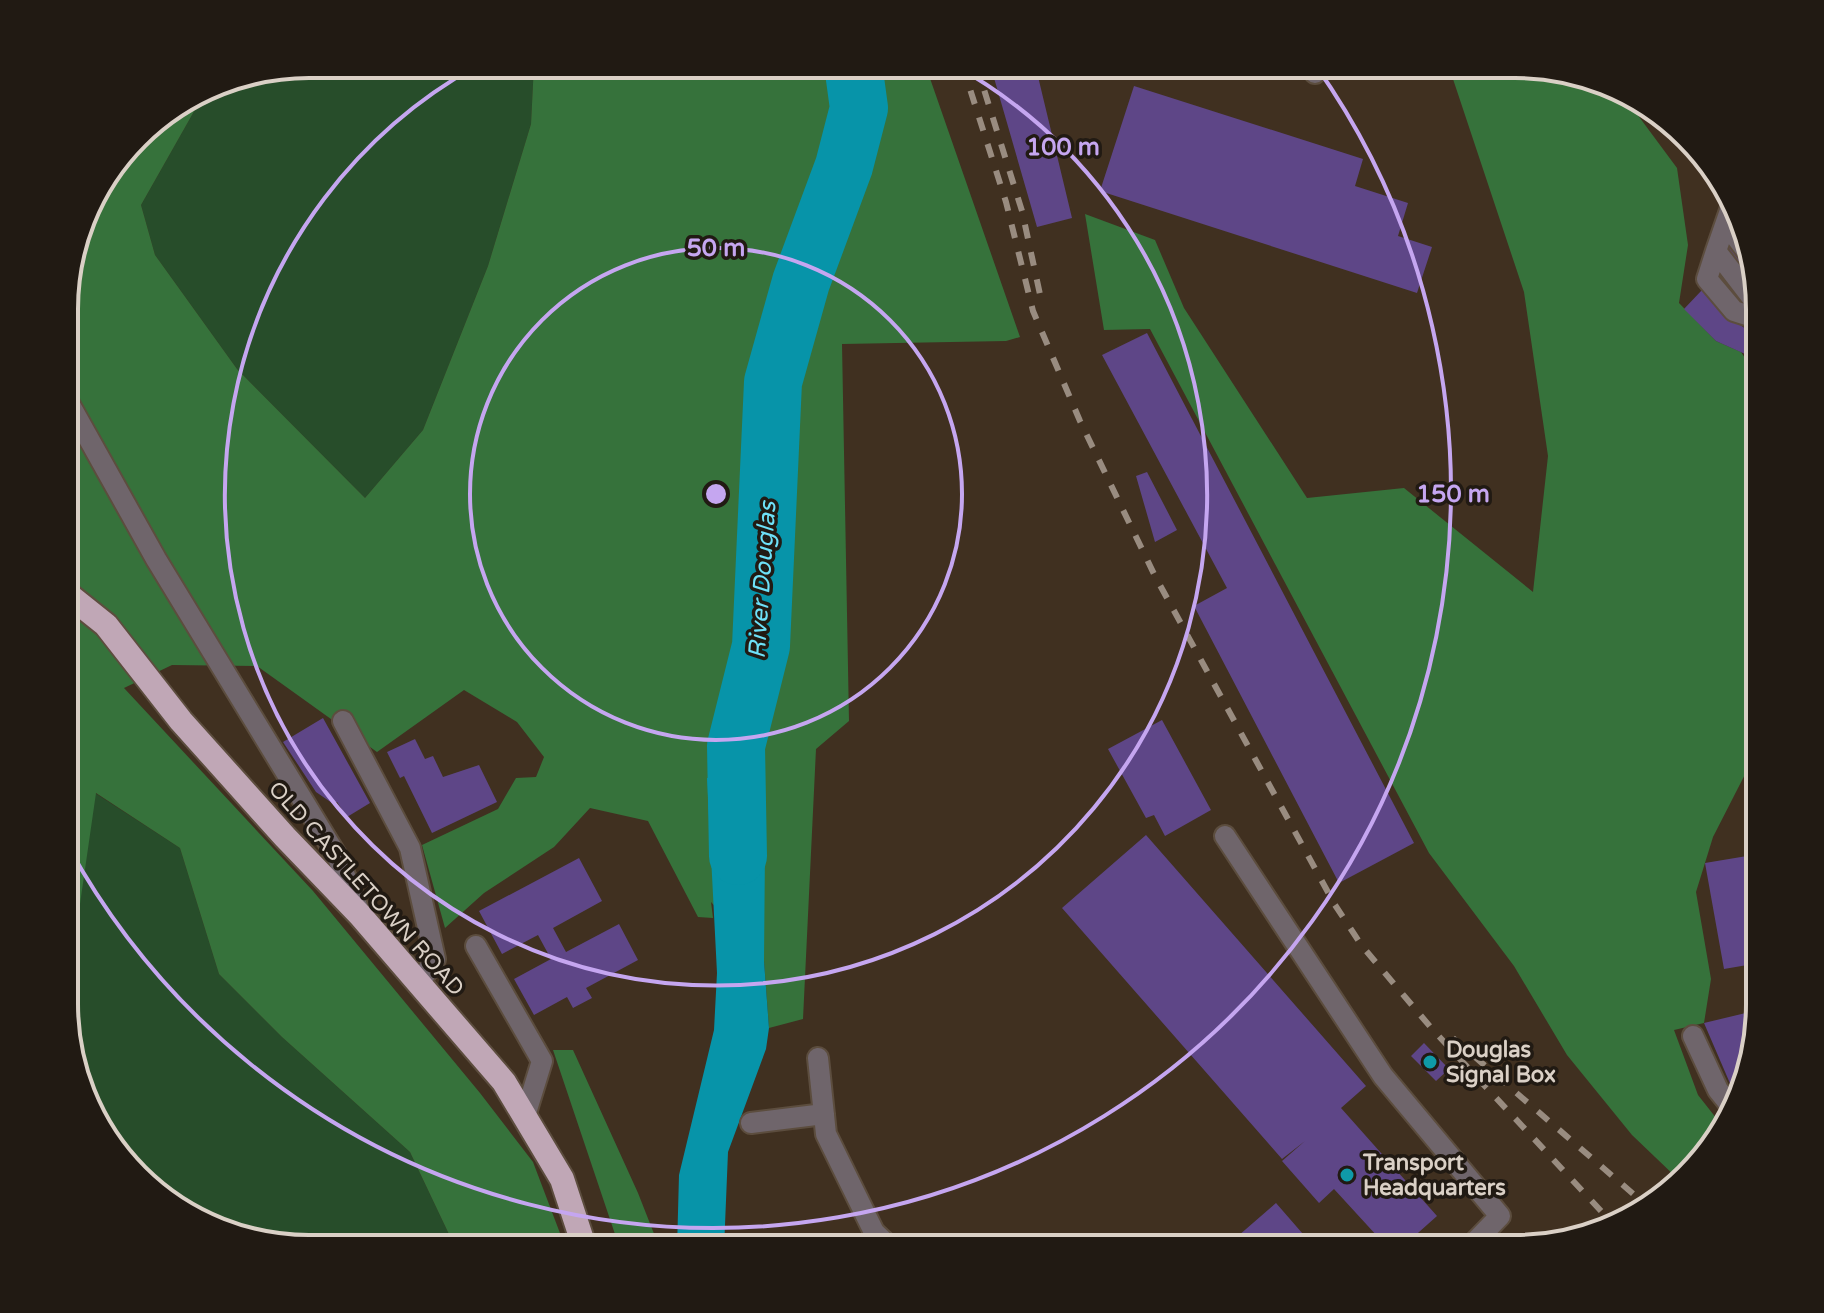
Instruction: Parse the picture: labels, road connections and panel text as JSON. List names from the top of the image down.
{
  "streets": {
    "highway": ["OLD CASTLETOWN ROAD"]
  },
  "water": ["River Douglas"],
  "places": ["Douglas Signal Box", "Transport Headquarters"],
  "rings": ["100 m", "50 m", "150 m"]
}
